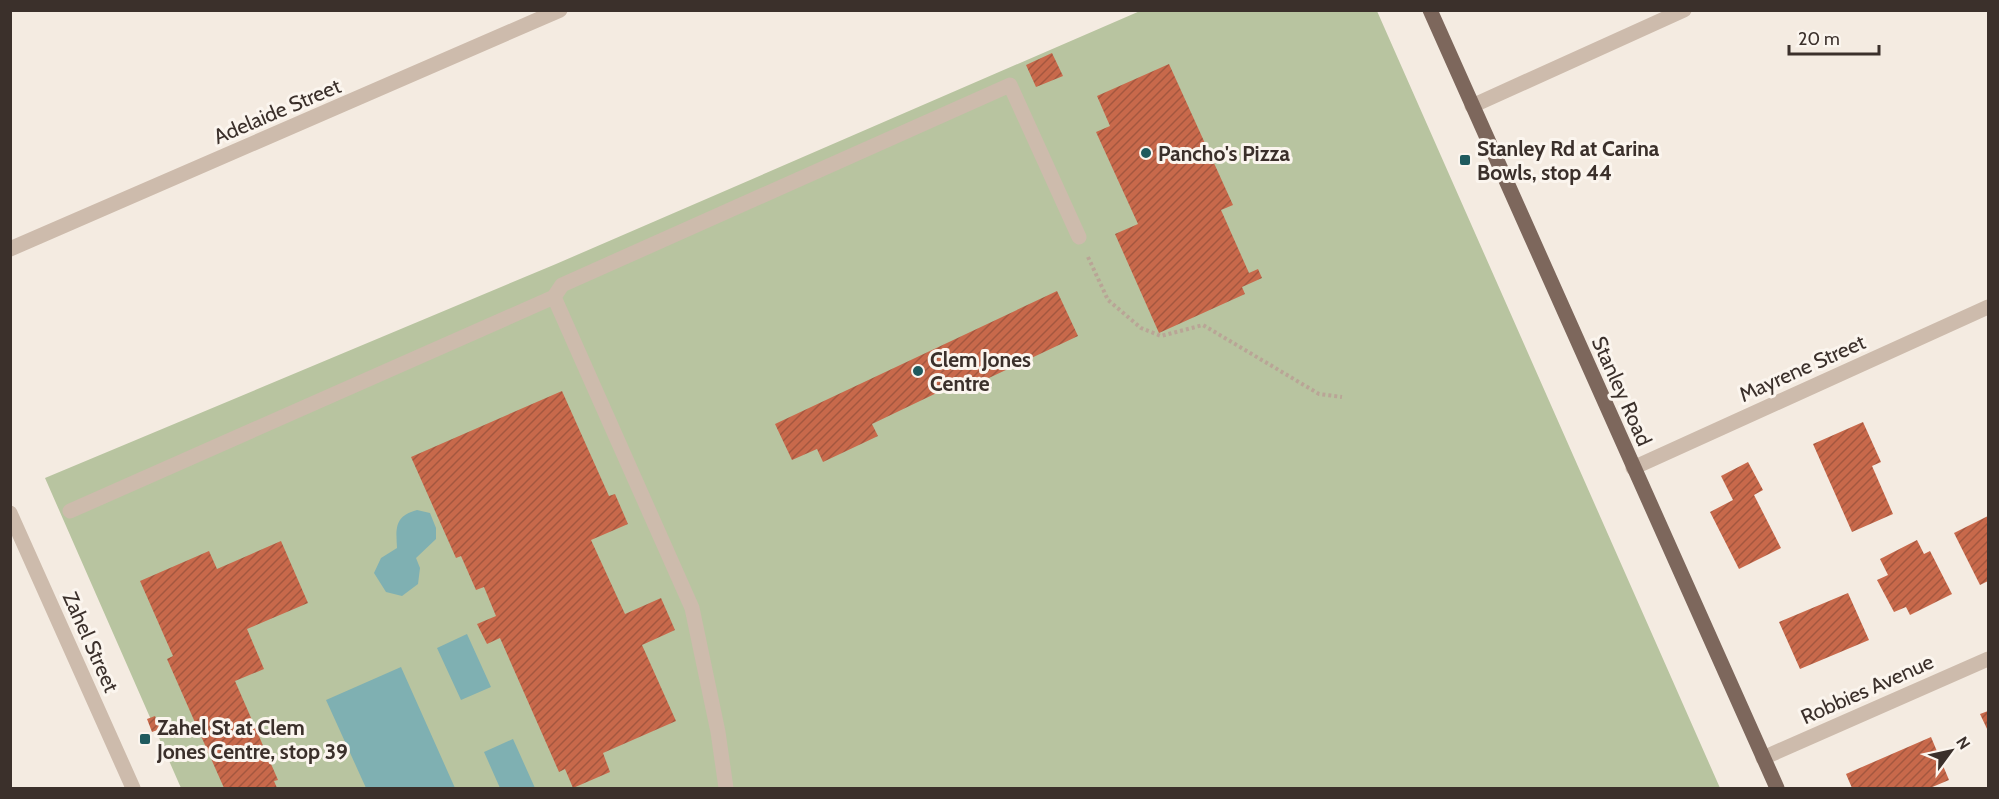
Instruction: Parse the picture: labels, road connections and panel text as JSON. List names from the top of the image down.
{
  "streets": {
    "main road": ["Stanley Road"],
    "street": [
      "Adelaide Street",
      "Mayrene Street",
      "Zahel Street",
      "Robbies Avenue"
    ]
  },
  "crossings": [
    ["Mayrene Street", "Stanley Road"],
    ["Stanley Road", "Robbies Avenue"]
  ],
  "places": {
    "other": ["Pancho's Pizza", "Clem Jones Centre"],
    "transit": ["Stanley Rd at Carina Bowls, stop 44", "Zahel St at Clem Jones Centre, stop 39"]
  },
  "scale_bar": "20 m",
  "north": "top right"
}
